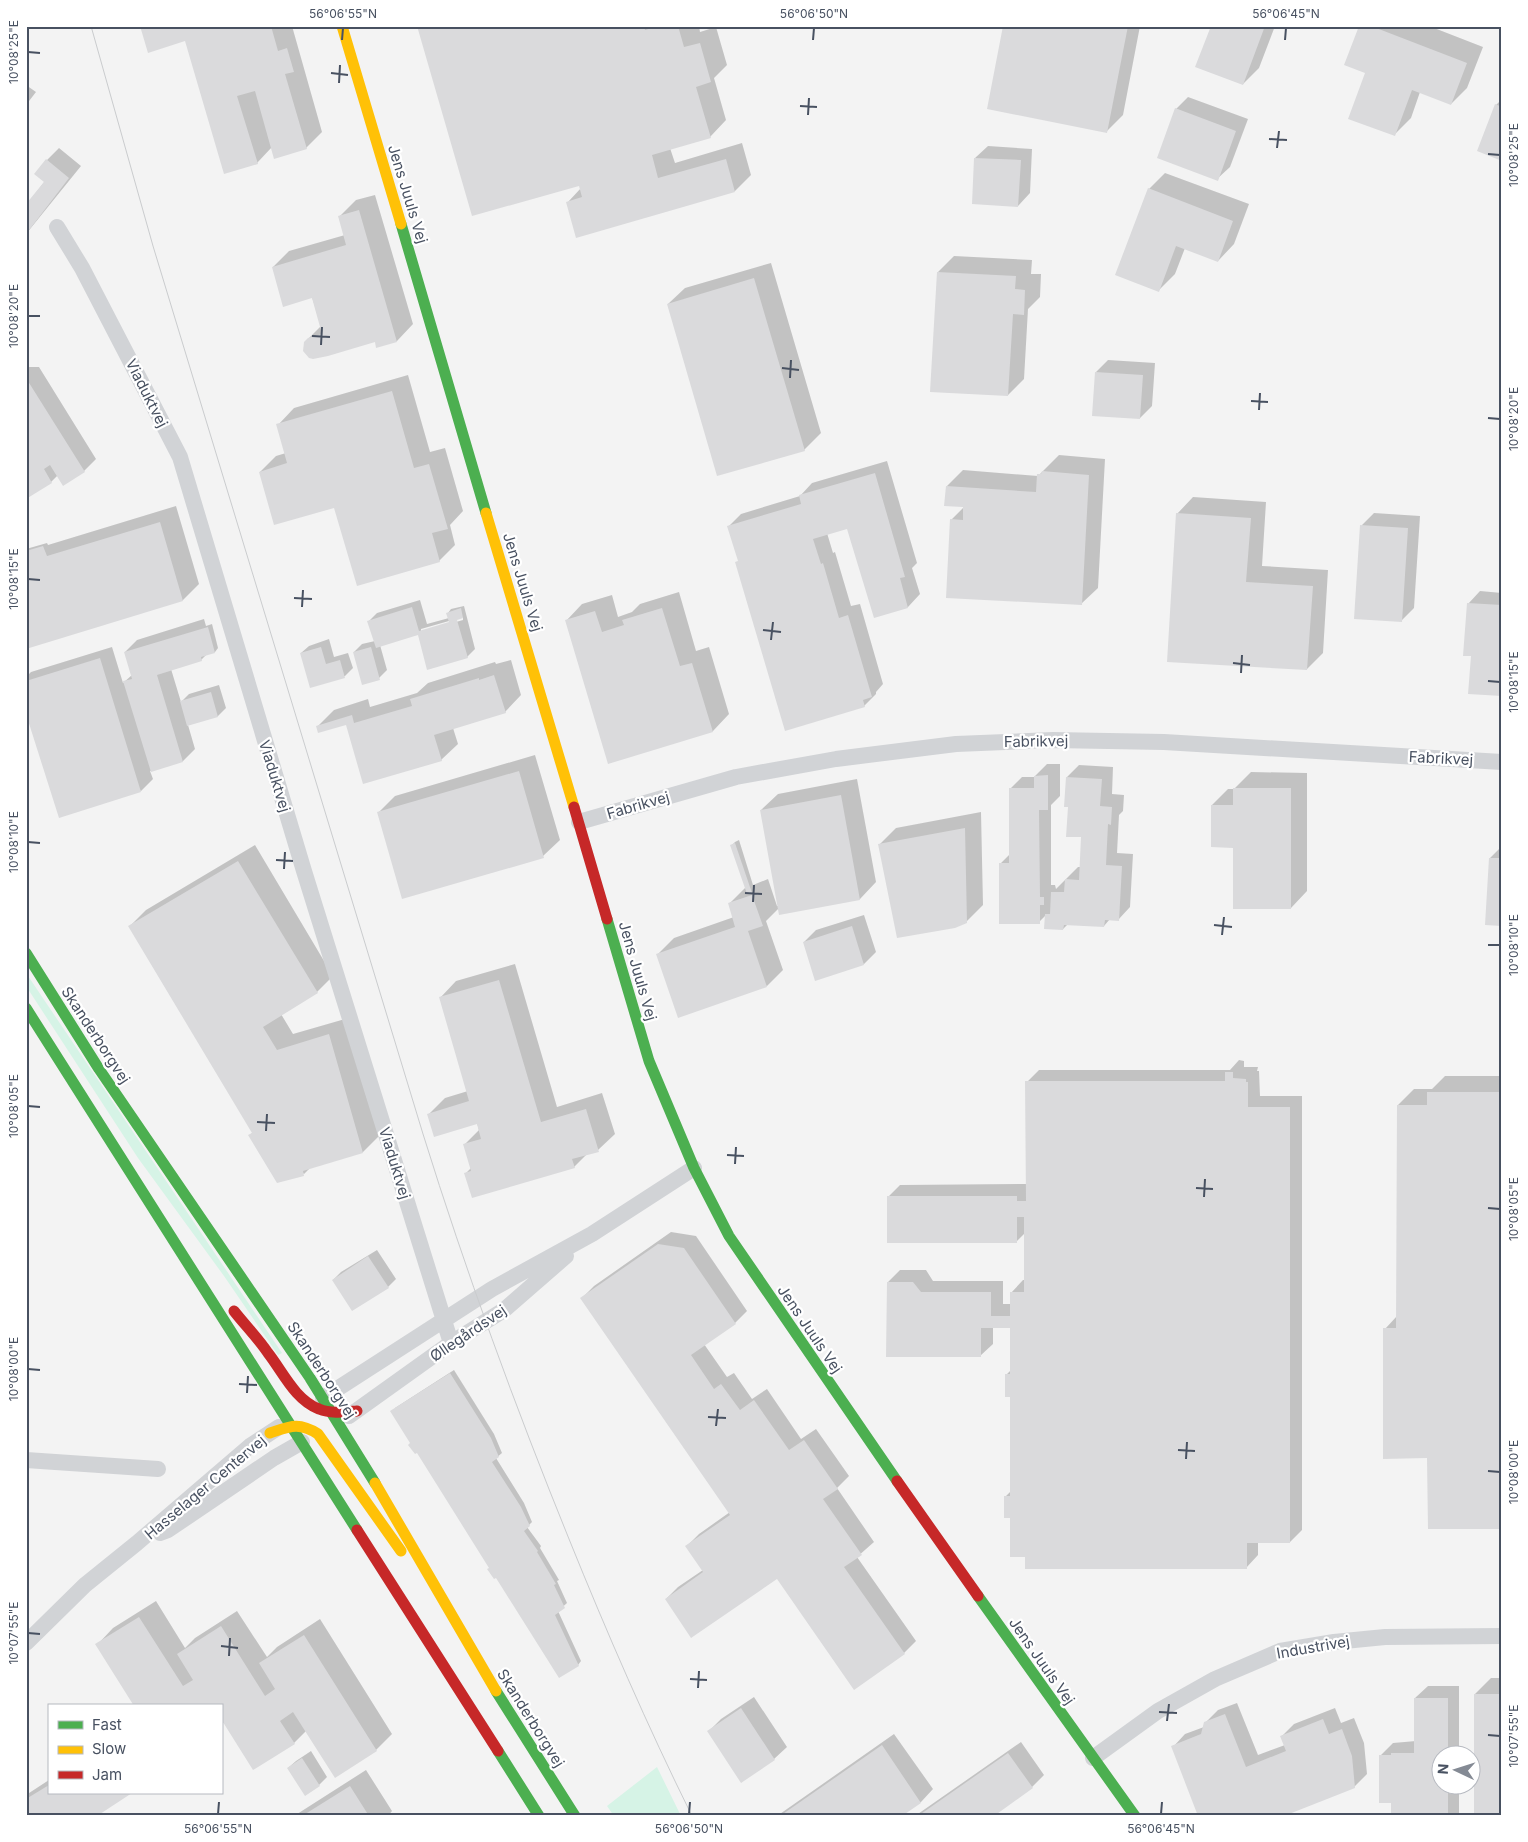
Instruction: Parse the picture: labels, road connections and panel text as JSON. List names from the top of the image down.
{
  "streets": {
    "main road": ["Jens Juuls Vej", "Skanderborgvej", "Hasselager Centervej"],
    "street": [
      "Viaduktvej",
      "Fabrikvej",
      "Øllegårdsvej",
      "Industrivej"
    ]
  },
  "crossings": [
    ["Jens Juuls Vej", "Fabrikvej"],
    ["Jens Juuls Vej", "Øllegårdsvej"],
    ["Jens Juuls Vej", "Industrivej"],
    ["Viaduktvej", "Øllegårdsvej"],
    ["Skanderborgvej", "Øllegårdsvej"],
    ["Skanderborgvej", "Hasselager Centervej"],
    ["Øllegårdsvej", "Hasselager Centervej"]
  ],
  "legend": ["Fast", "Slow", "Jam"],
  "north": "left",
  "coordinates": [
    "56°06'55\"N",
    "56°06'50\"N",
    "56°06'45\"N",
    "10°08'25\"E",
    "10°08'20\"E",
    "10°08'15\"E",
    "10°08'10\"E",
    "10°08'05\"E",
    "10°08'00\"E",
    "10°07'55\"E"
  ]
}
